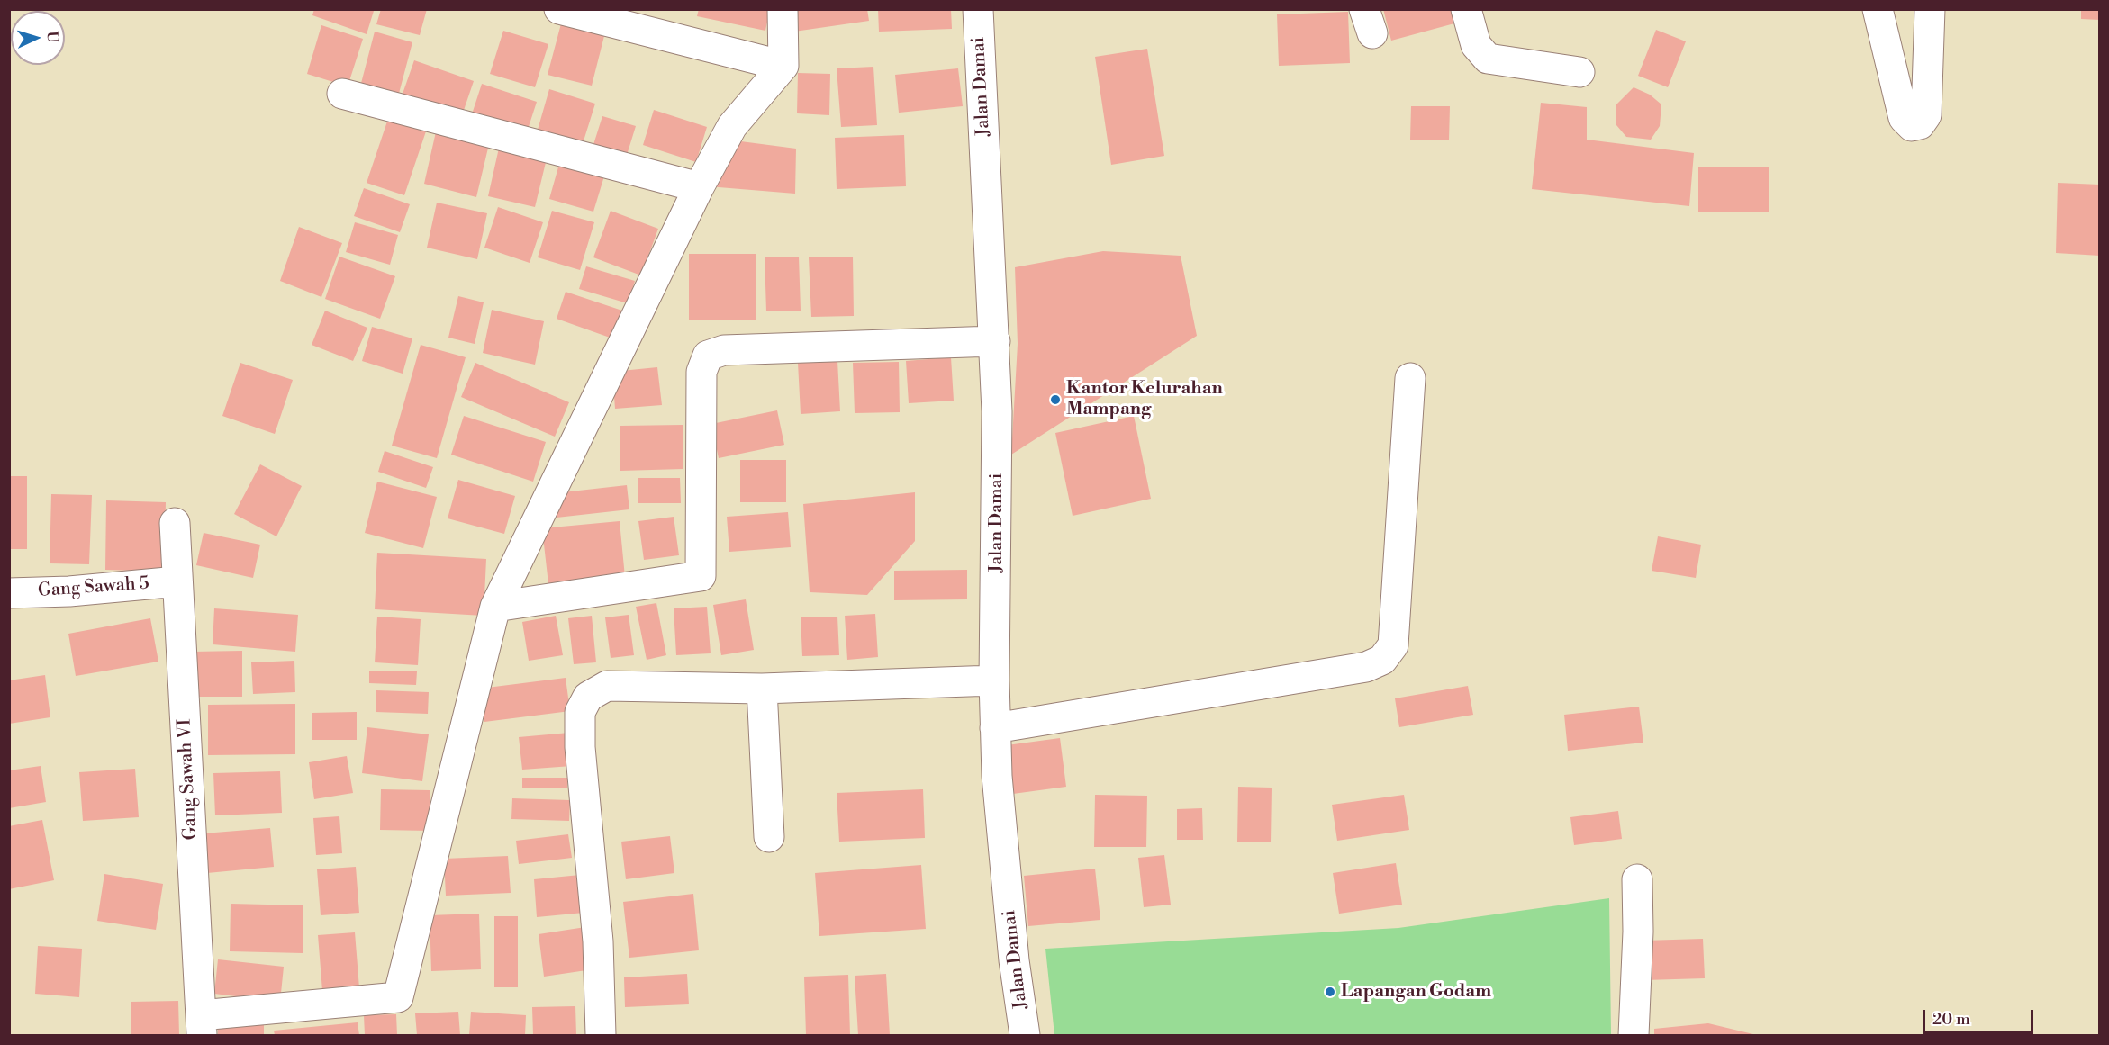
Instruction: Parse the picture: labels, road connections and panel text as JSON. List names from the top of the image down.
{
  "streets": {
    "street": ["Jalan Damai", "Gang Sawah 5", "Gang Sawah VI"]
  },
  "crossings": [
    ["Gang Sawah 5", "Gang Sawah VI"]
  ],
  "places": ["Kantor Kelurahan Mampang", "Lapangan Godam"],
  "scale_bar": "20 m",
  "north": "right"
}
